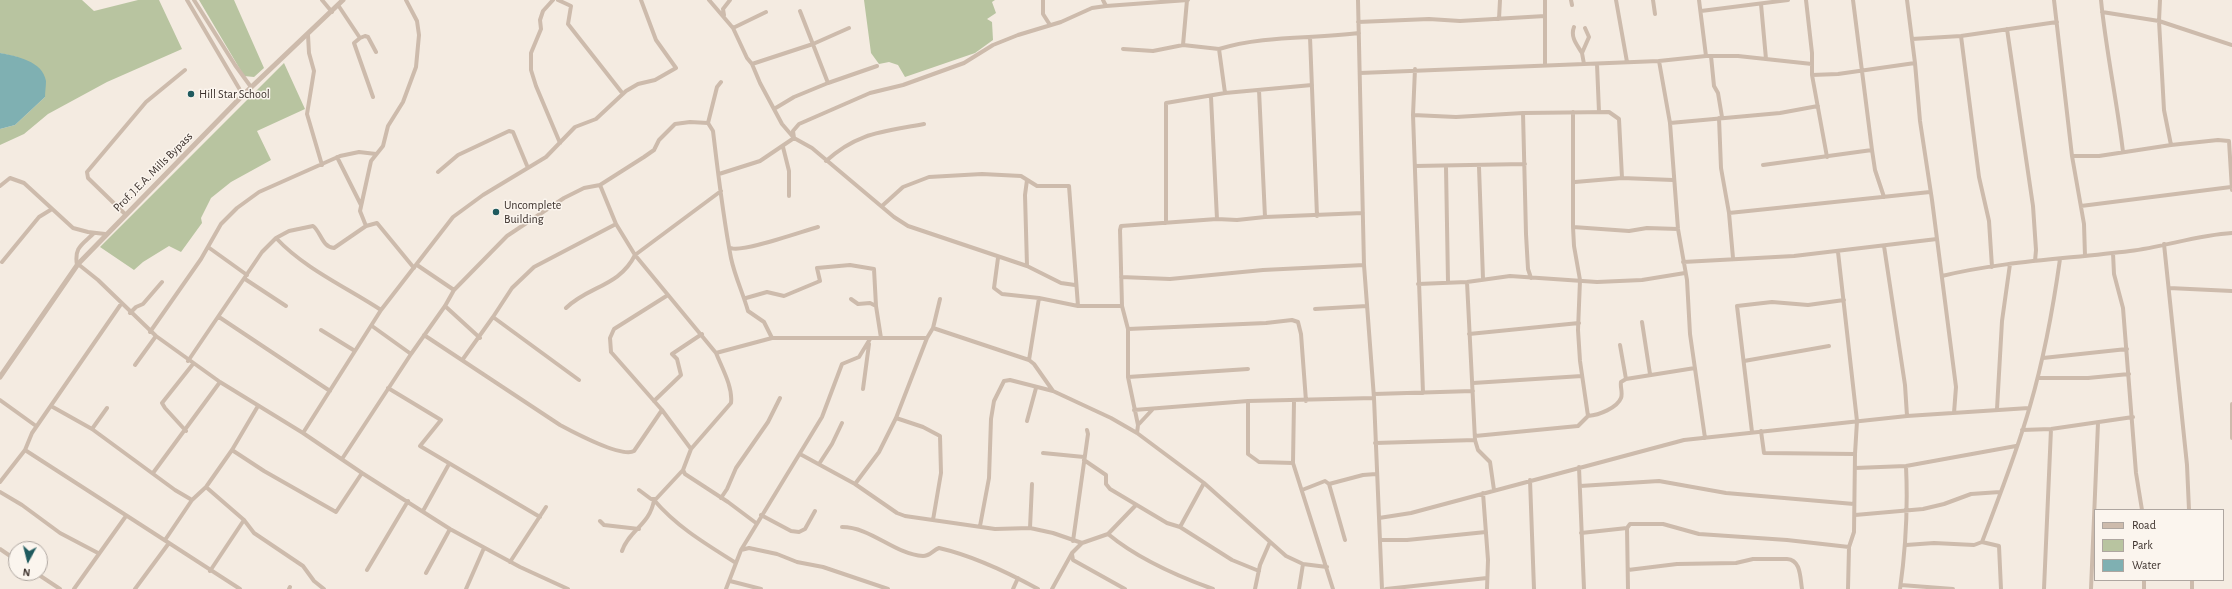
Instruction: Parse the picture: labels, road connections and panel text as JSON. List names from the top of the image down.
{
  "streets": {
    "street": ["Prof. J.E.A. Mills Bypass"]
  },
  "places": ["Hill Star School", "Uncomplete Building"],
  "legend": ["Road", "Park", "Water"],
  "north": "bottom"
}
